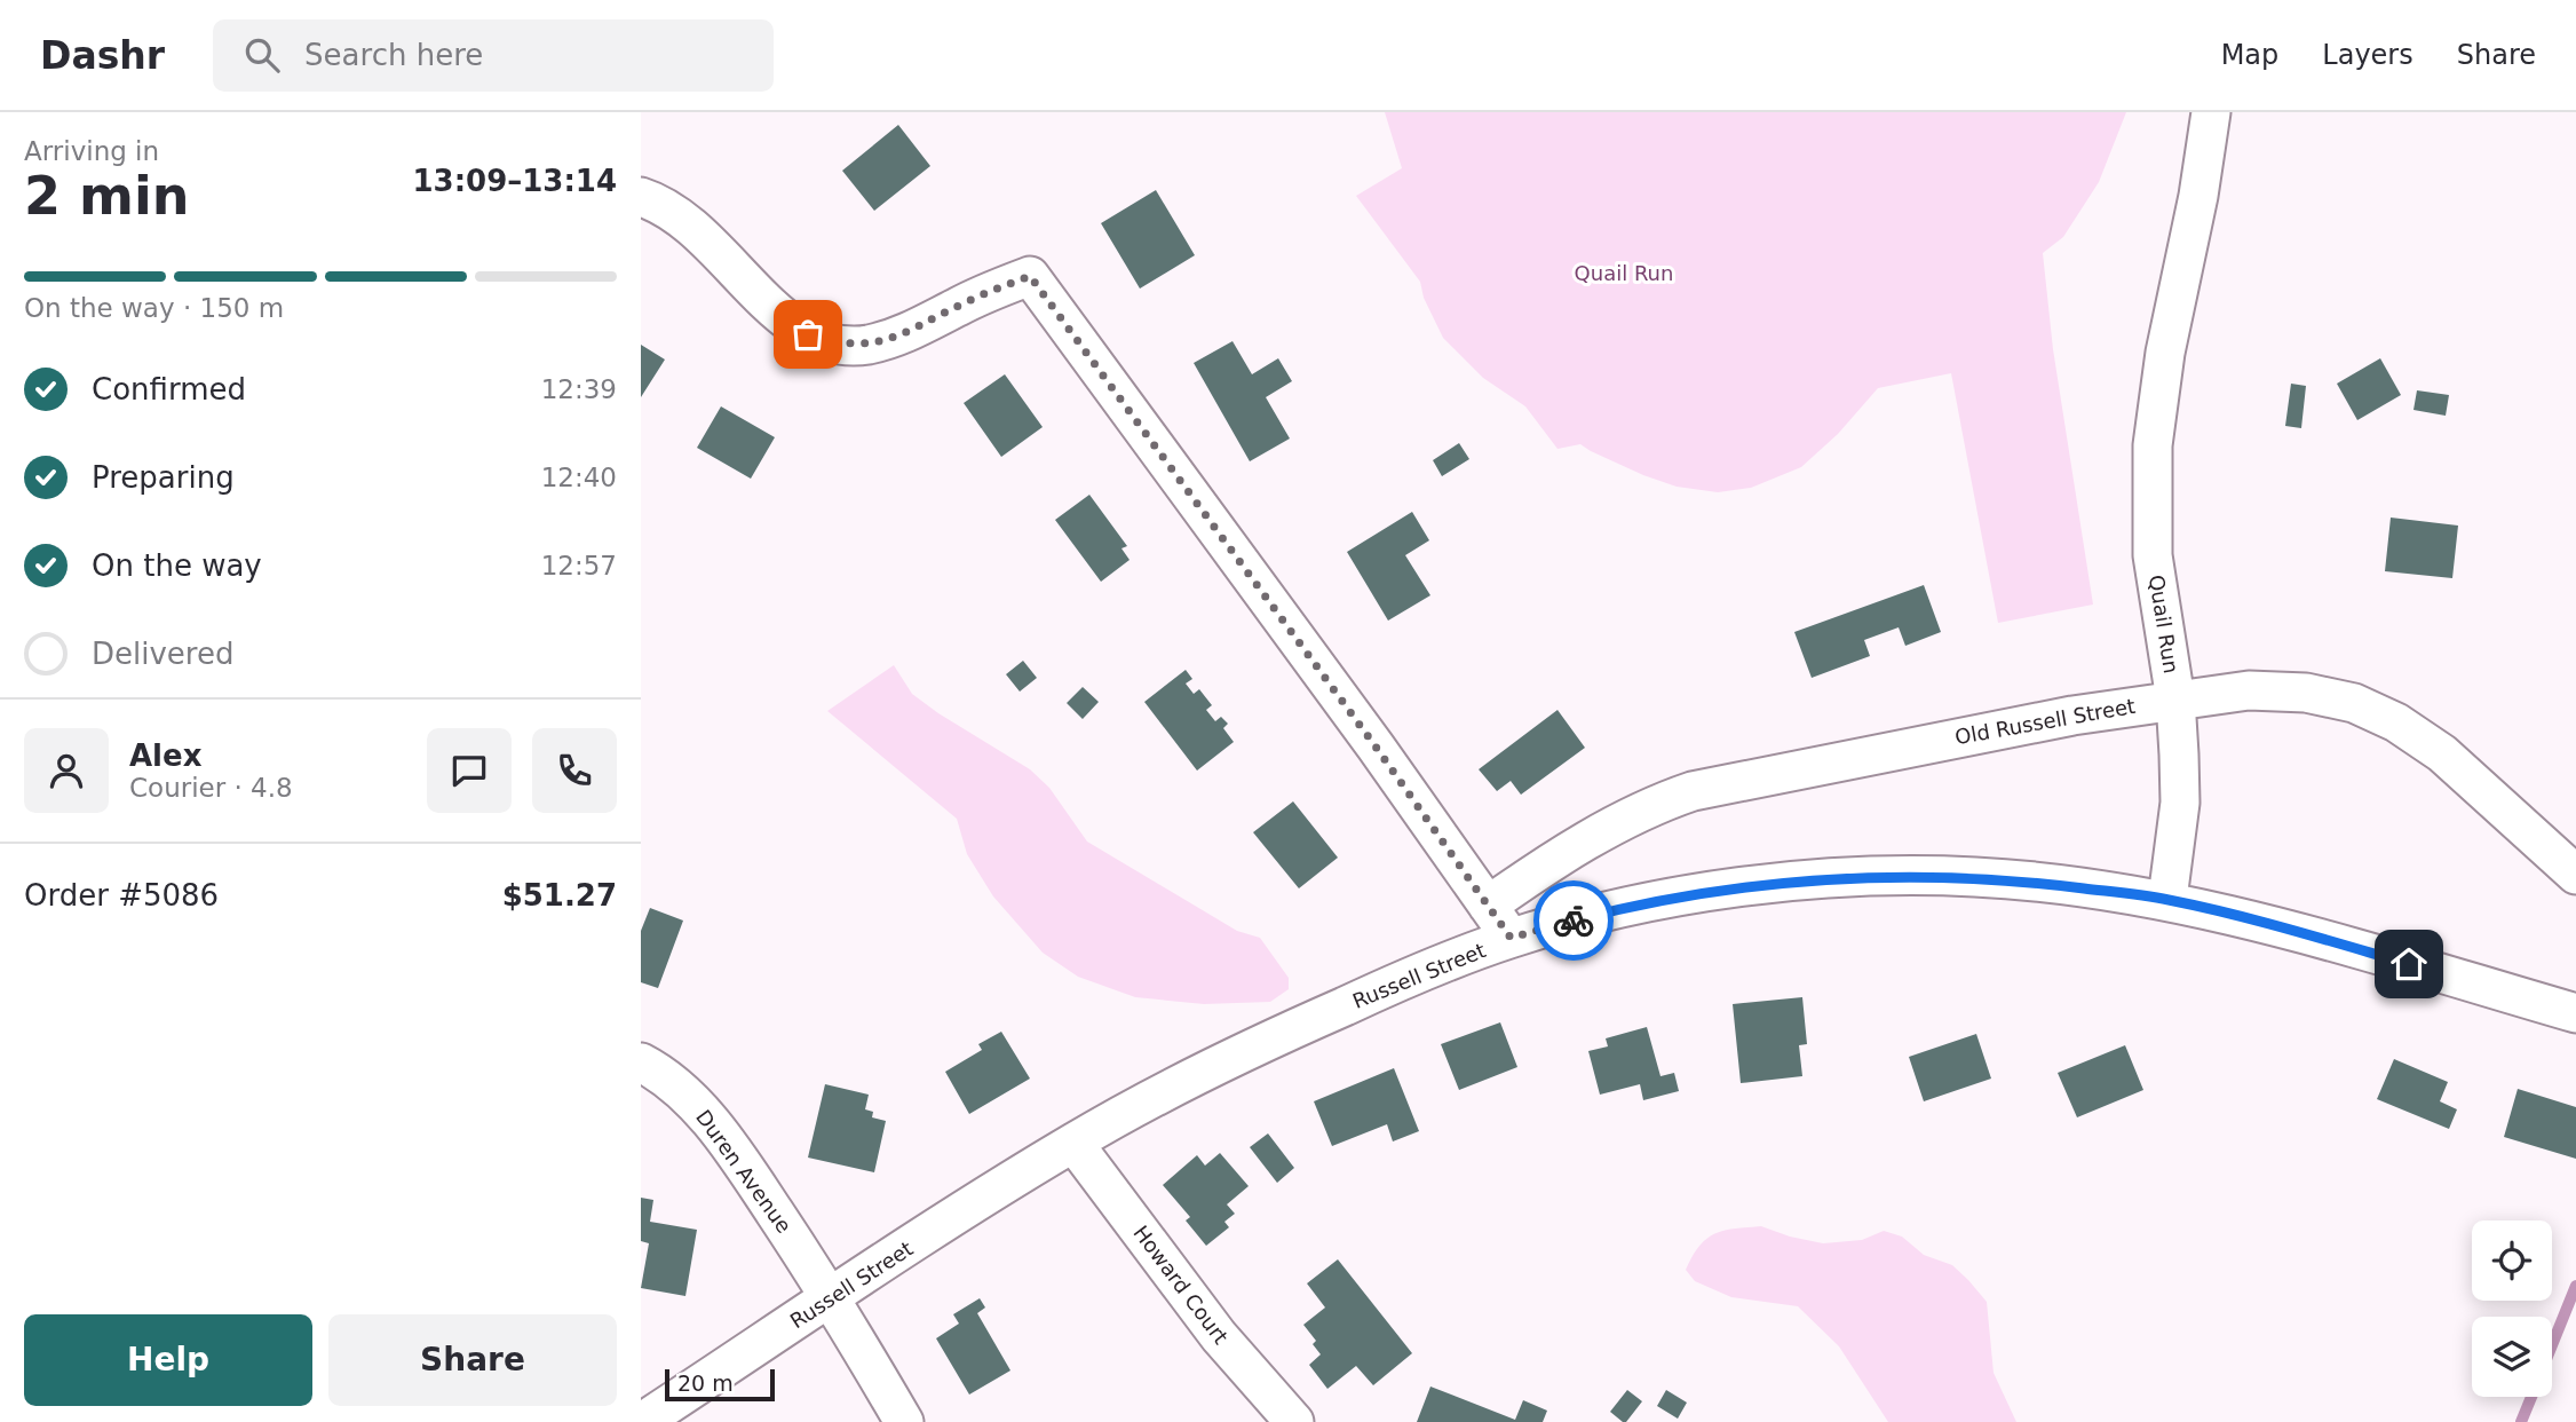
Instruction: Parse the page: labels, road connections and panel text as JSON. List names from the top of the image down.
{
  "streets": {
    "street": [
      "Quail Run",
      "Old Russell Street",
      "Russell Street",
      "Duren Avenue",
      "Howard Court"
    ]
  },
  "crossings": [
    ["Quail Run", "Old Russell Street"],
    ["Quail Run", "Russell Street"],
    ["Russell Street", "Duren Avenue"],
    ["Russell Street", "Howard Court"]
  ],
  "parks": ["Quail Run"],
  "scale_bar": "20 m",
  "page": {
    "header": "Dashr",
    "search": "Search here",
    "nav": ["Map", "Layers", "Share"],
    "heading": ["2 min", "Arriving in", "13:09–13:14"],
    "panel": [
      "Alex",
      "Courier · 4.8",
      "Order #5086",
      "$51.27"
    ],
    "bar": "On the way · 150 m",
    "list": [
      ["Confirmed", "12:39"],
      ["Preparing", "12:40"],
      ["On the way", "12:57"],
      "Delivered"
    ],
    "buttons": ["Help", "Share"],
    "scale": "20 m"
  }
}
